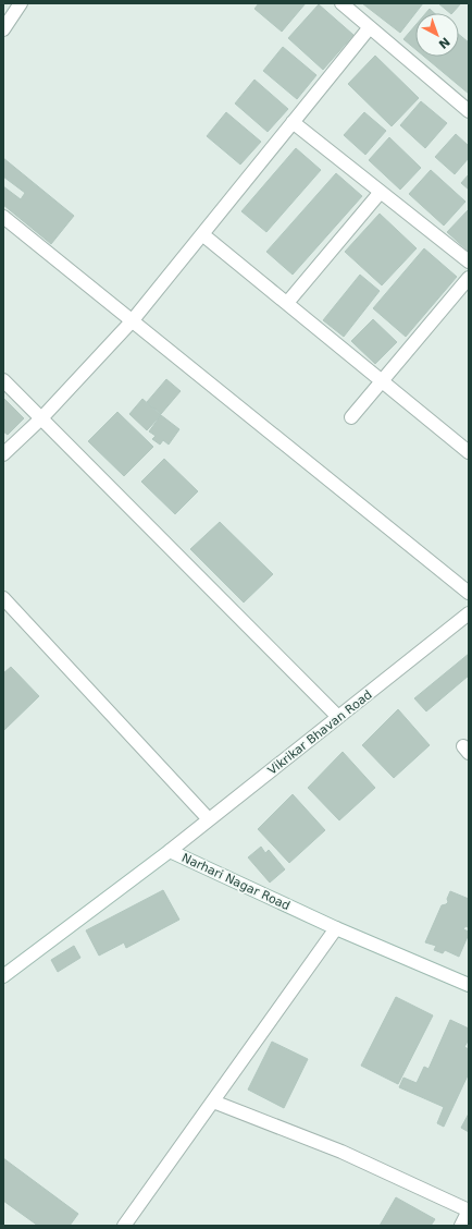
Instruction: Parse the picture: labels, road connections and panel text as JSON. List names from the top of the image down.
{
  "streets": {
    "street": ["Vikrikar Bhavan Road", "Narhari Nagar Road"]
  },
  "crossings": [
    ["Vikrikar Bhavan Road", "Narhari Nagar Road"]
  ],
  "north": "bottom right"
}
